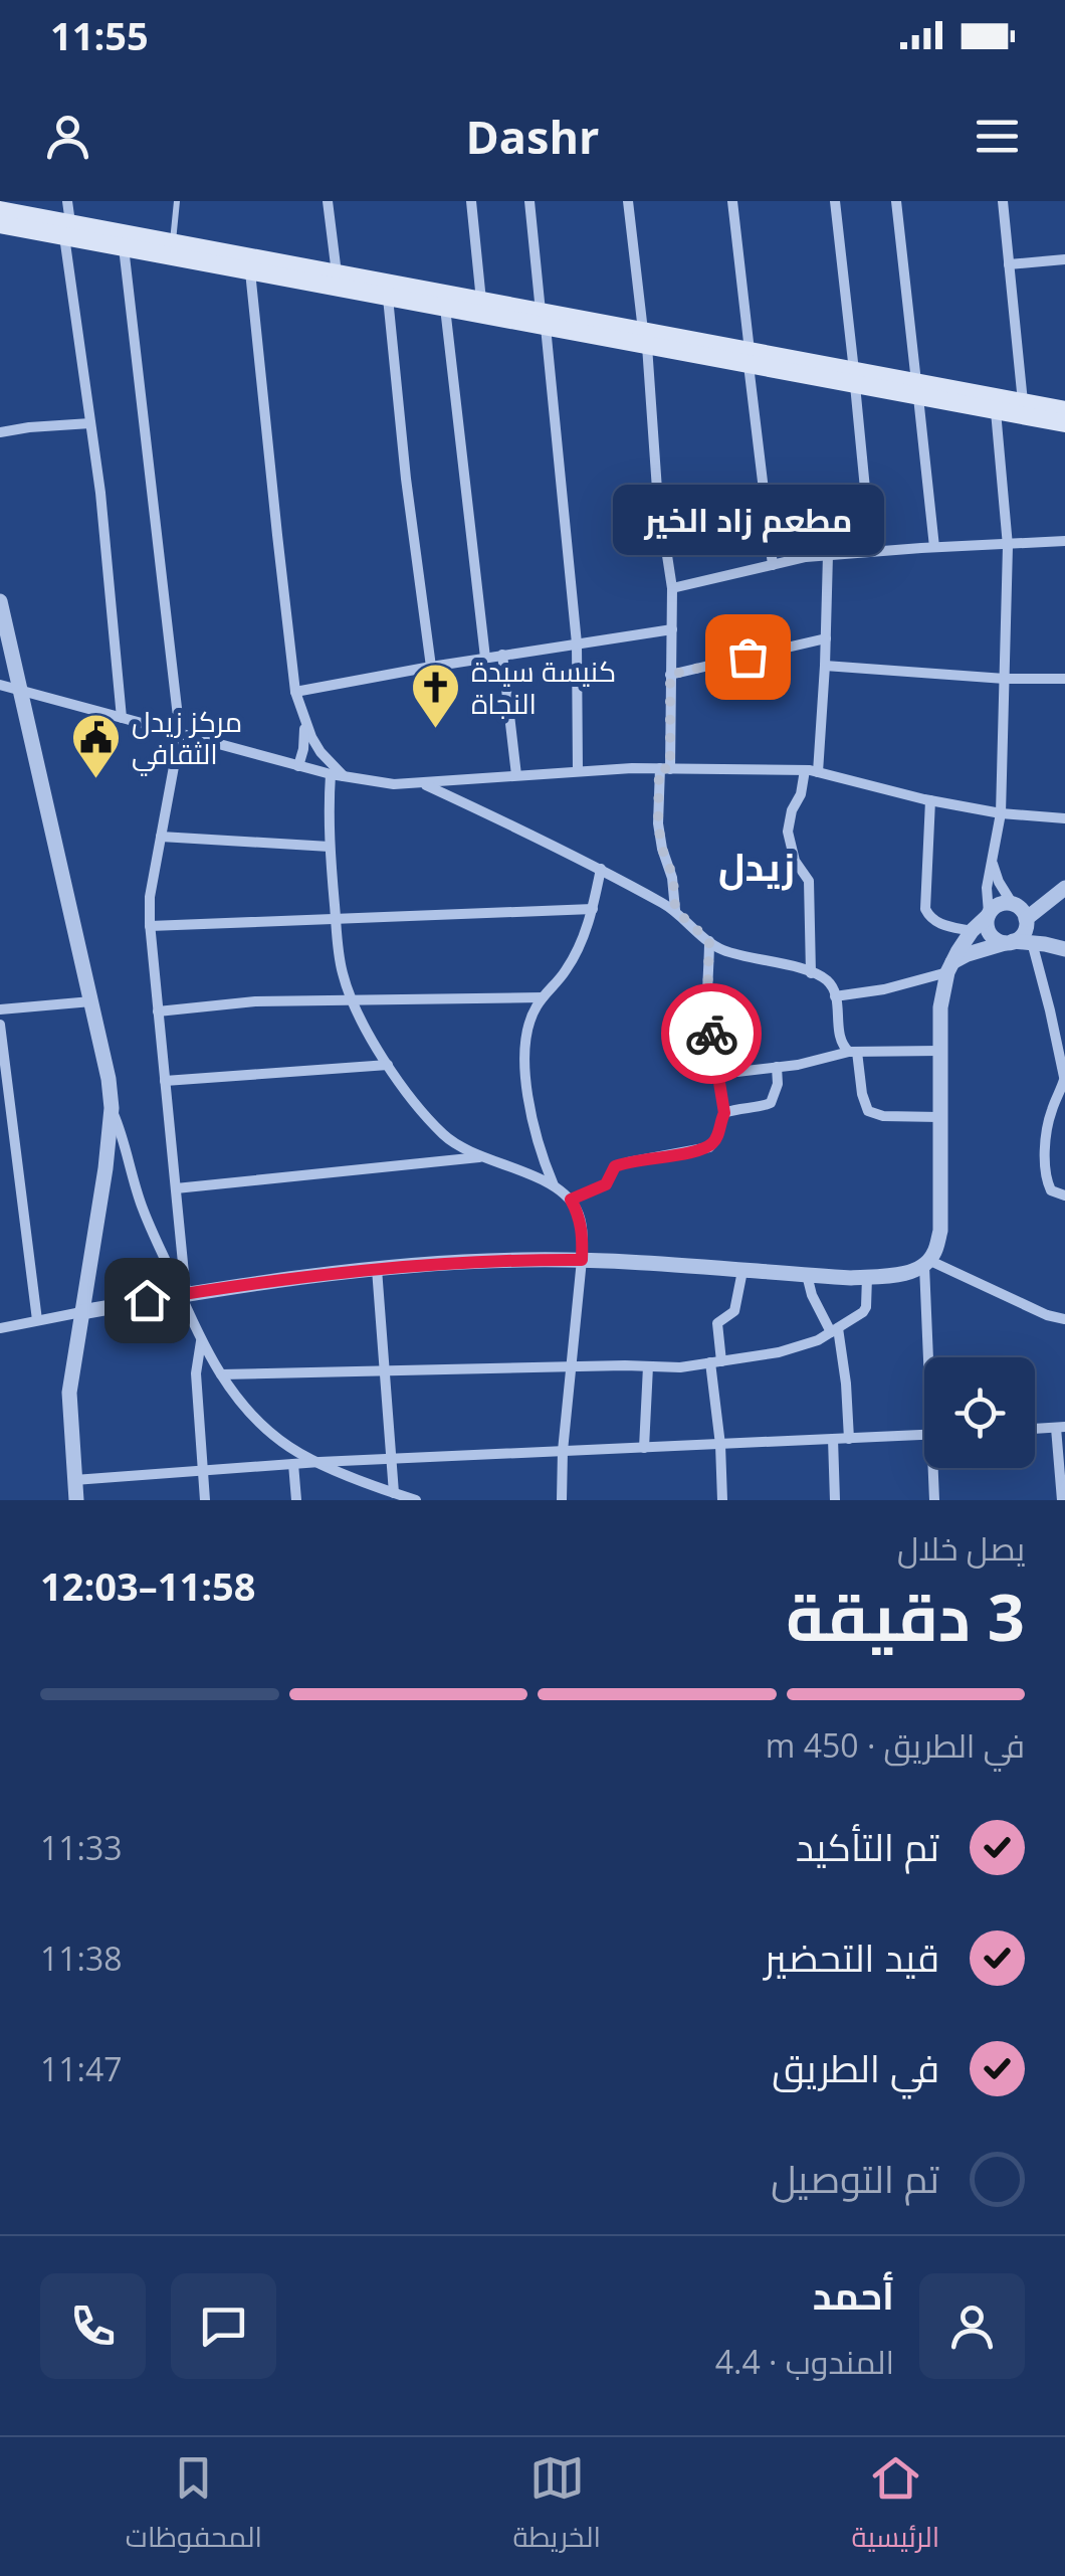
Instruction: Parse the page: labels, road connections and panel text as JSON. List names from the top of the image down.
{
  "districts": ["زيدل"],
  "places": {
    "other": ["مطعم زاد الخير"],
    "church": ["كنيسة سيدة النجاة"],
    "public building": ["مركز زيدل الثقافي"]
  },
  "page": {
    "status": "11:55",
    "header": "Dashr",
    "bubble": "مطعم زاد الخير",
    "heading": ["3 دقيقة", "يصل خلال", "11:58–12:03"],
    "panel": ["أحمد", "المندوب · 4.4"],
    "bar": "في الطريق · 450 m",
    "list": [
      ["تم التأكيد", "11:33"],
      ["قيد التحضير", "11:38"],
      ["في الطريق", "11:47"],
      "تم التوصيل"
    ],
    "tabs": ["الرئيسية", "الخريطة", "المحفوظات"]
  }
}
